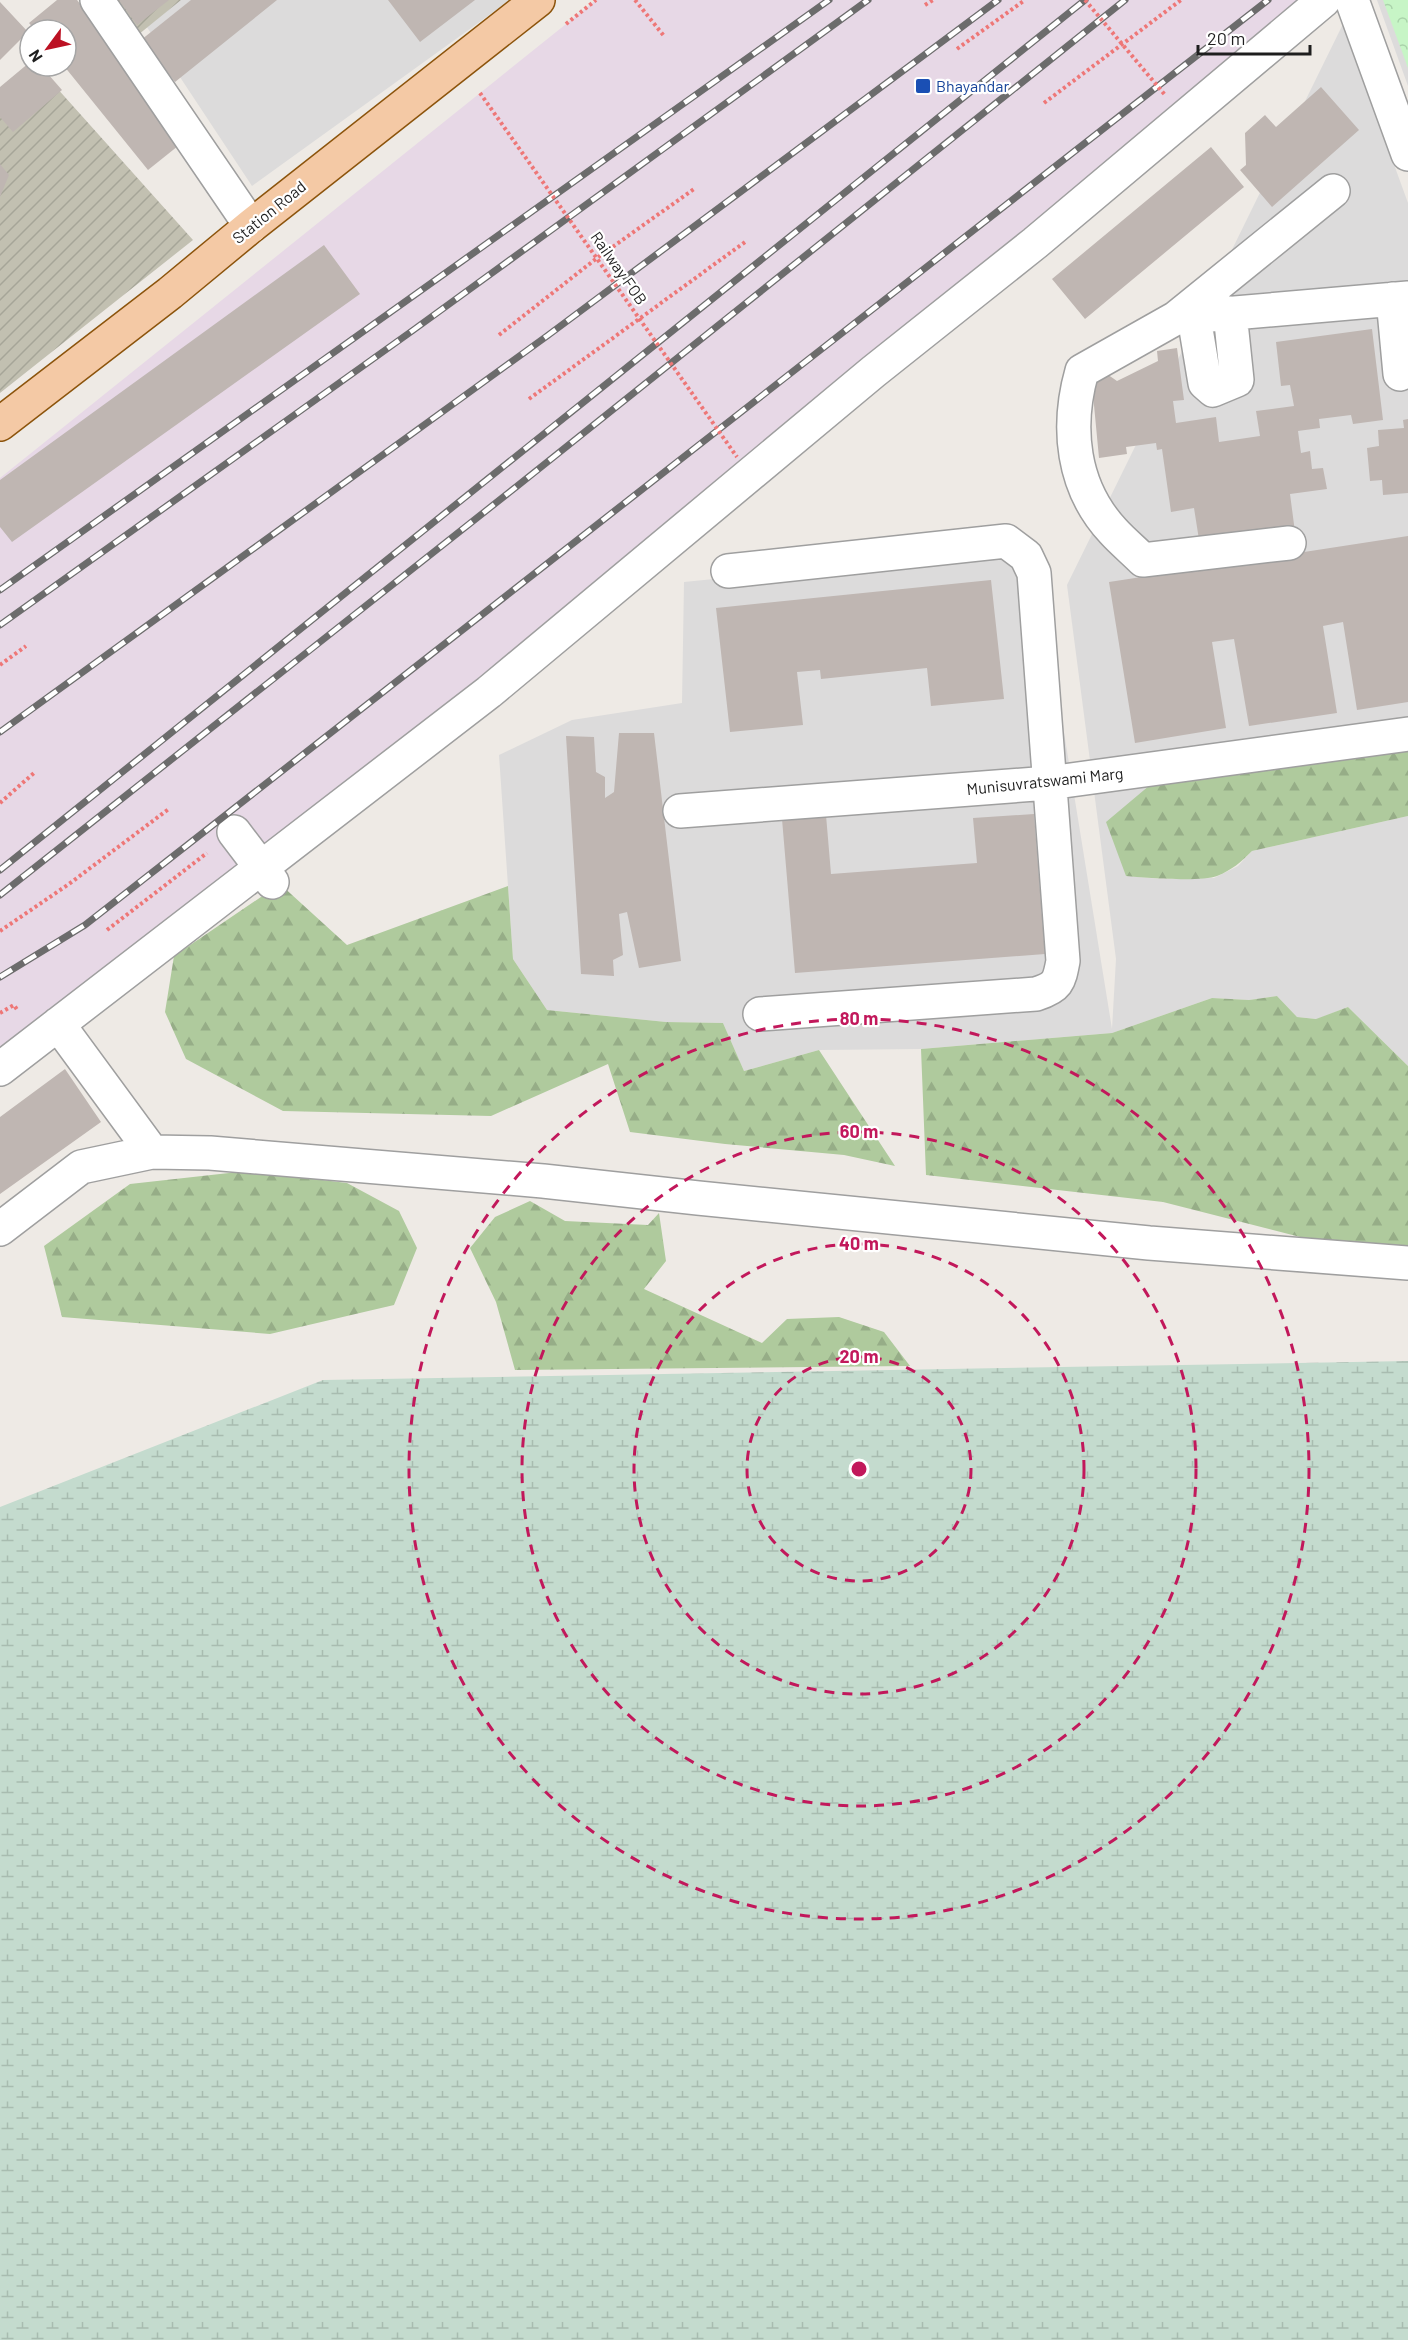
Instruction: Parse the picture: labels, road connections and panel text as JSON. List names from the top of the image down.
{
  "streets": {
    "main road": ["Station Road"],
    "street": ["Munisuvratswami Marg"],
    "path": ["Railway FOB"]
  },
  "places": {
    "transit": ["Bhayandar"]
  },
  "scale_bar": "20 m",
  "north": "bottom left",
  "rings": [
    "80 m",
    "60 m",
    "40 m",
    "20 m"
  ]
}
